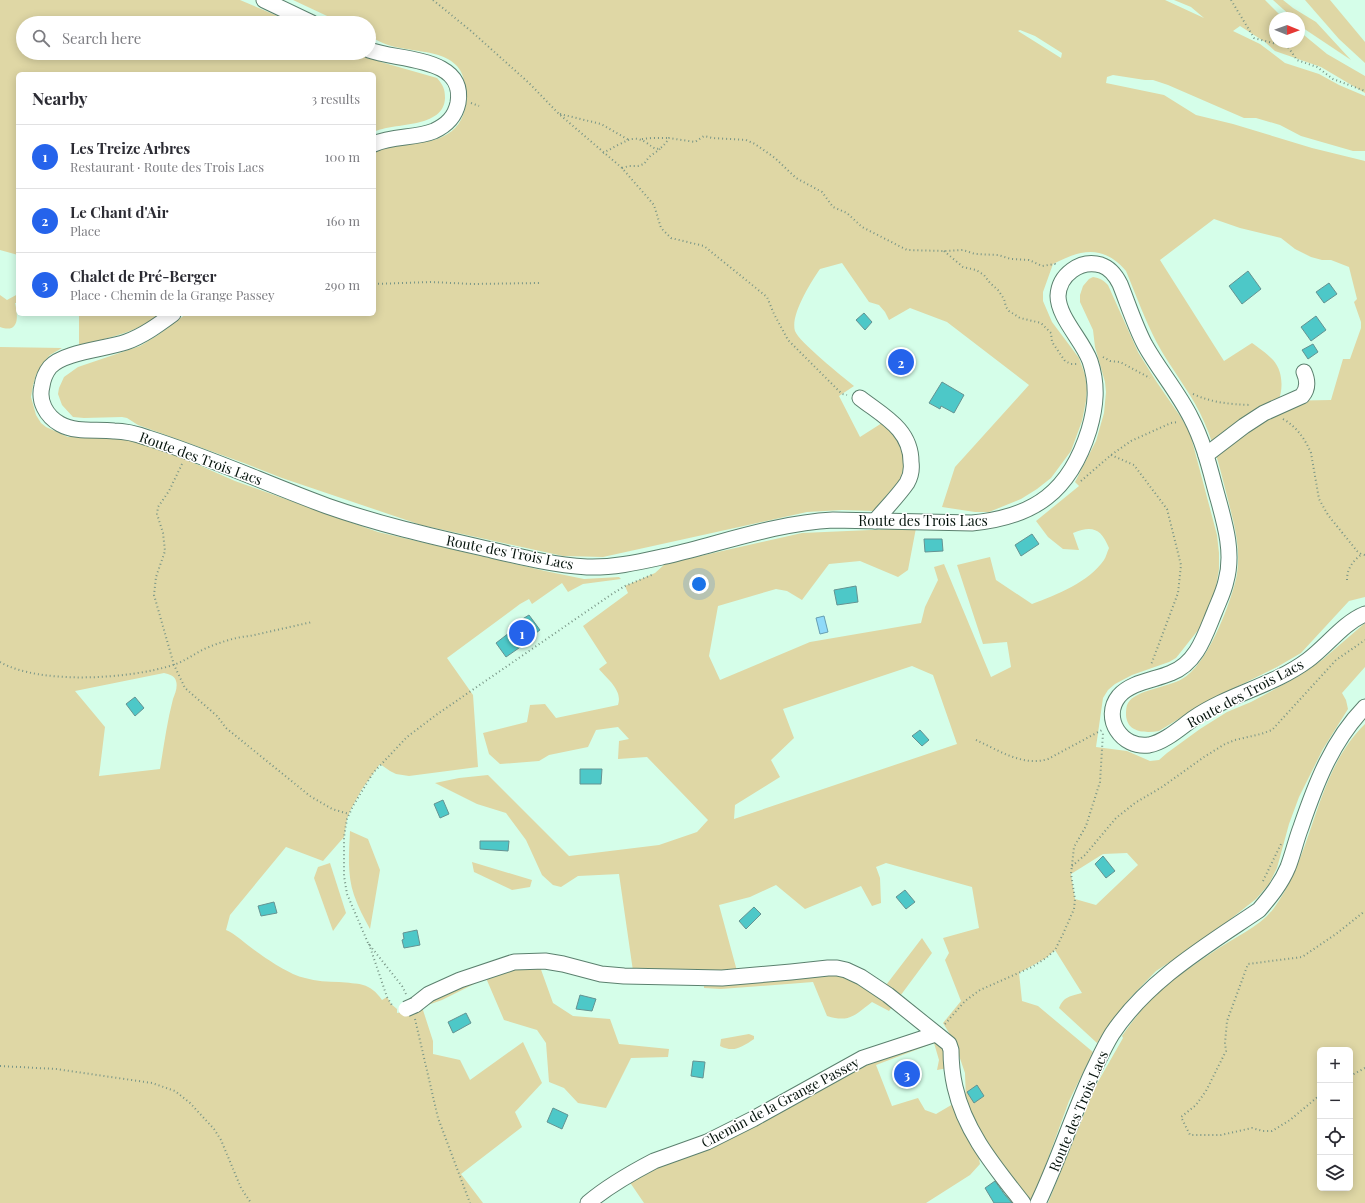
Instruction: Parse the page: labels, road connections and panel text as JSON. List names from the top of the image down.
{
  "streets": {
    "street": ["Route des Trois Lacs", "Chemin de la Grange Passey"]
  },
  "north": "right",
  "page": {
    "search": "Search here",
    "heading": ["Nearby", "3 results"],
    "list": [
      {
        "mark": "1",
        "name": "Les Treize Arbres",
        "note": "Restaurant · Route des Trois Lacs",
        "value": "100 m"
      },
      {
        "mark": "2",
        "name": "Le Chant d'Air",
        "note": "Place",
        "value": "160 m"
      },
      {
        "mark": "3",
        "name": "Chalet de Pré-Berger",
        "note": "Place · Chemin de la Grange Passey",
        "value": "290 m"
      }
    ],
    "pins": ["2", "1", "3"],
    "map_buttons": ["+", "−"]
  }
}
